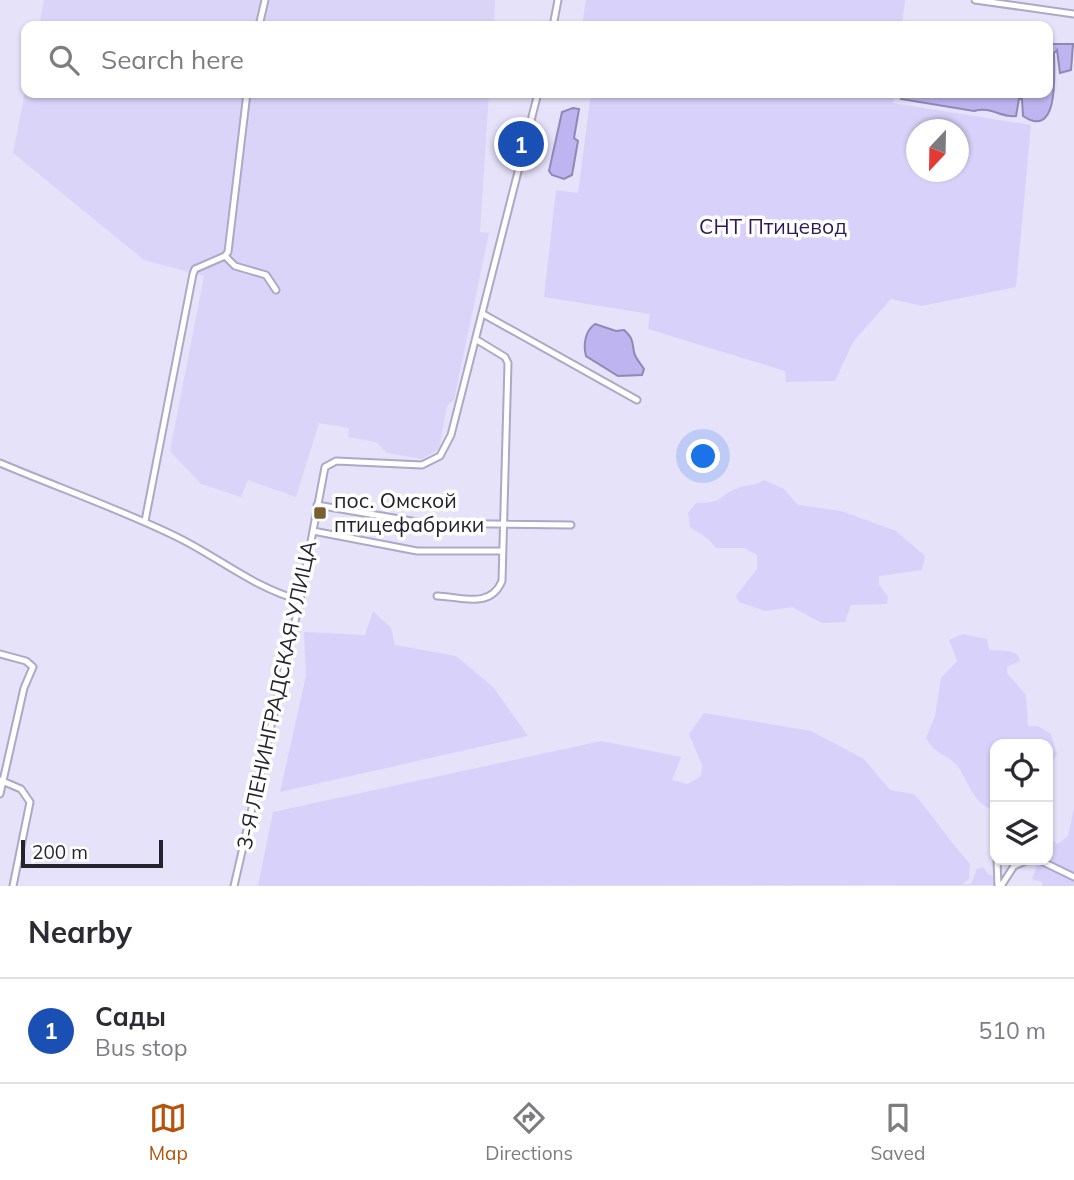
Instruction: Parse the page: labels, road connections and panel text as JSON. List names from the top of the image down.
{
  "streets": {
    "street": ["3-Я ЛЕНИНГРАДСКАЯ УЛИЦА"]
  },
  "parks": ["СНТ Птицевод"],
  "places": {
    "transit": ["пос. Омской птицефабрики"]
  },
  "scale_bar": "200 m",
  "north": "bottom",
  "page": {
    "search": "Search here",
    "pins": "1",
    "scale": "200 m",
    "heading": "Nearby",
    "list": [
      {
        "mark": "1",
        "name": "Сады",
        "note": "Bus stop",
        "value": "510 m"
      }
    ],
    "nav": ["Map", "Directions", "Saved"]
  }
}
